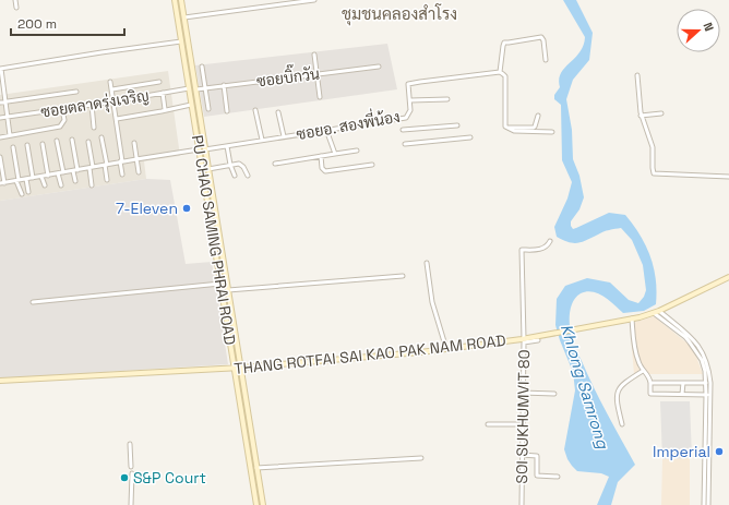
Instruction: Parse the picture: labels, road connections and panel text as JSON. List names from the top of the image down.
{
  "streets": {
    "main road": ["PU CHAO SAMING PHRAI ROAD", "THANG ROTFAI SAI KAO PAK NAM ROAD"],
    "street": [
      "ซอยบิ๊กวัน",
      "ซอยตลาดรุ่งเจริญ",
      "ซอยอ. สองพี่น้อง",
      "SOI SUKHUMVIT 80"
    ]
  },
  "crossings": [
    ["ซอยบิ๊กวัน", "PU CHAO SAMING PHRAI ROAD"],
    ["ซอยตลาดรุ่งเจริญ", "PU CHAO SAMING PHRAI ROAD"],
    ["ซอยอ. สองพี่น้อง", "PU CHAO SAMING PHRAI ROAD"],
    ["PU CHAO SAMING PHRAI ROAD", "THANG ROTFAI SAI KAO PAK NAM ROAD"],
    ["THANG ROTFAI SAI KAO PAK NAM ROAD", "SOI SUKHUMVIT 80"]
  ],
  "districts": ["ชุมชนคลองสำโรง"],
  "water": ["Khlong Samrong"],
  "places": ["7-Eleven", "Imperial", "S&P Court"],
  "scale_bar": "200 m",
  "north": "right"
}
